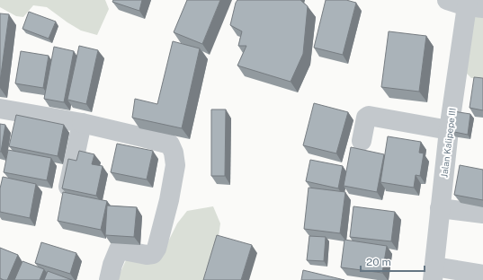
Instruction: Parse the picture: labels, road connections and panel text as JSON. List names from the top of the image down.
{
  "streets": {
    "street": ["Jalan Kalipepe III"]
  },
  "scale_bar": "20 m"
}
